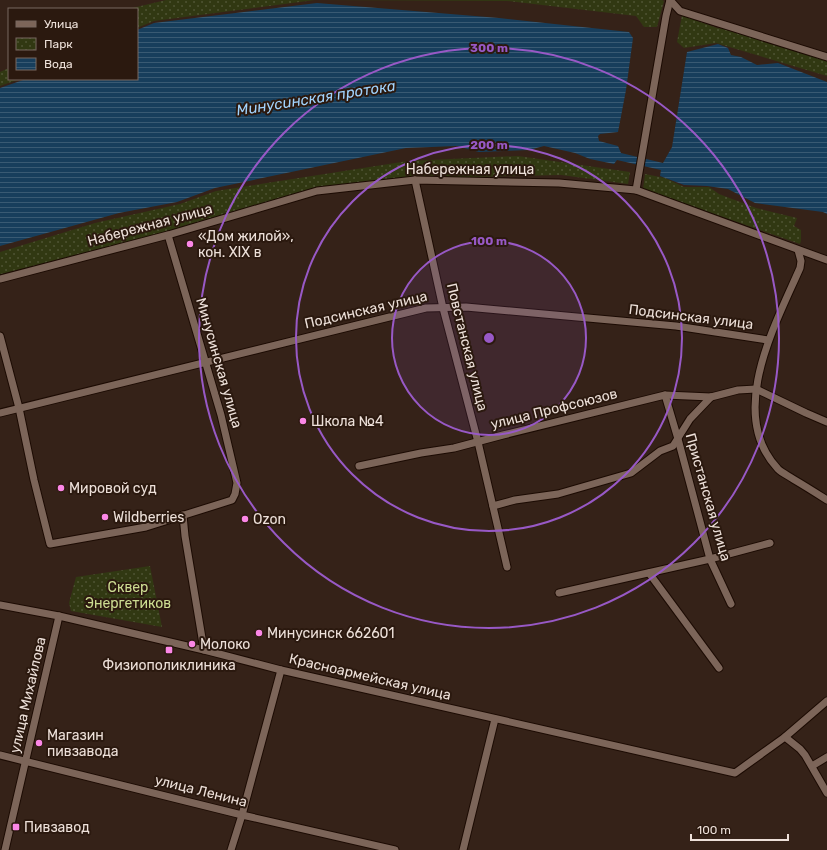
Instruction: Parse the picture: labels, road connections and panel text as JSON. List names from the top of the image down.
{
  "streets": {
    "street": [
      "Набережная улица",
      "Подсинская улица",
      "Повстанская улица",
      "Минусинская улица",
      "улица Профсоюзов",
      "Пристанская улица",
      "Красноармейская улица",
      "улица Михайлова",
      "улица Ленина"
    ]
  },
  "crossings": [
    ["Набережная улица", "Повстанская улица"],
    ["Набережная улица", "Минусинская улица"],
    ["Подсинская улица", "Повстанская улица"],
    ["Подсинская улица", "Минусинская улица"],
    ["Повстанская улица", "улица Профсоюзов"],
    ["улица Профсоюзов", "Пристанская улица"],
    ["Красноармейская улица", "улица Михайлова"],
    ["улица Михайлова", "улица Ленина"]
  ],
  "water": ["Минусинская протока"],
  "parks": ["Сквер Энергетиков"],
  "places": {
    "other": [
      "«Дом жилой», кон. ХIХ в",
      "Школа №4",
      "Мировой суд",
      "Wildberries",
      "Ozon",
      "Минусинск 662601",
      "Молоко",
      "Магазин пивзавода"
    ],
    "transit": ["Физиополиклиника", "Пивзавод"]
  },
  "legend": ["Улица", "Парк", "Вода"],
  "scale_bar": "100 m",
  "rings": ["300 m", "200 m", "100 m"]
}
